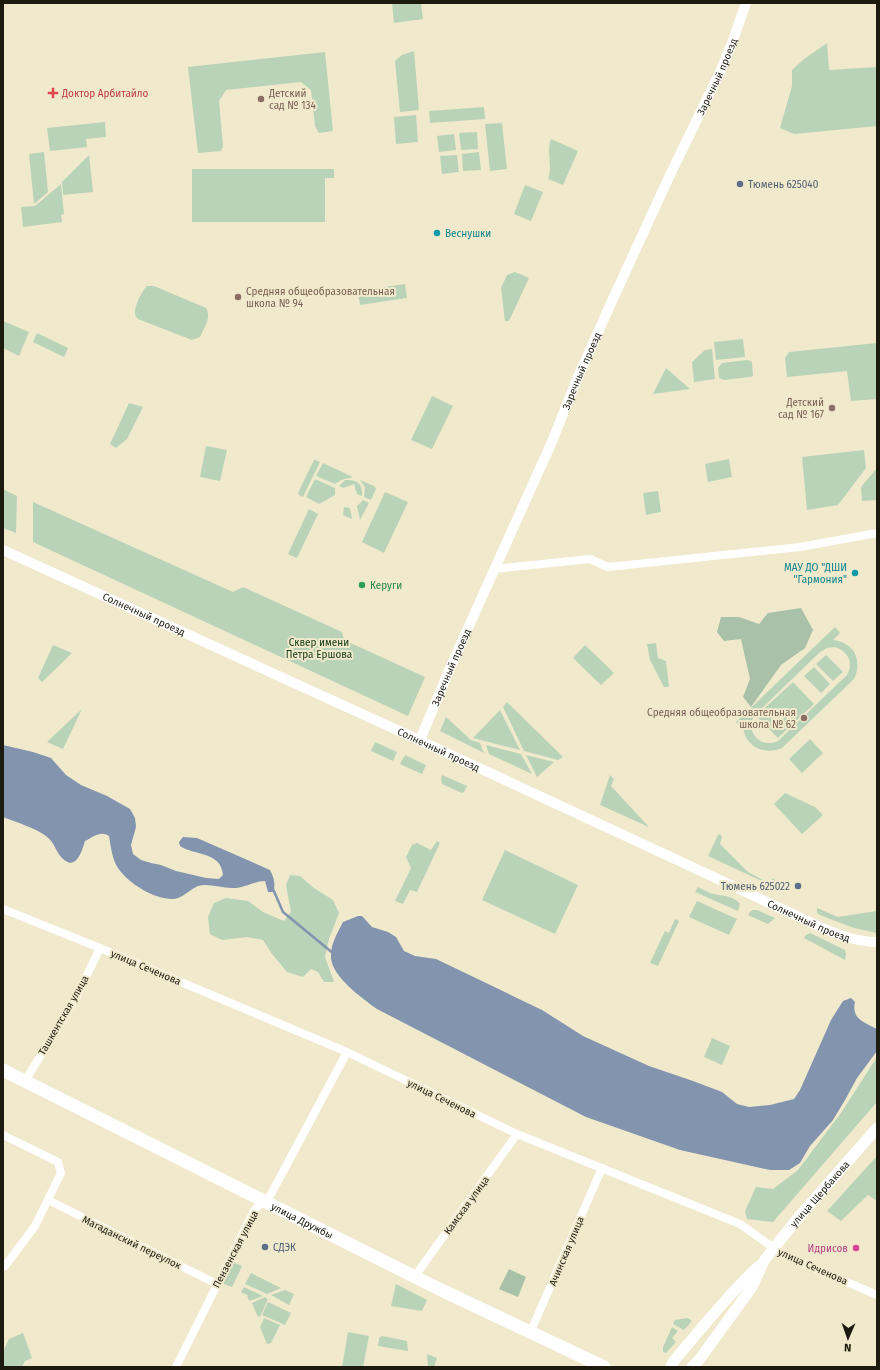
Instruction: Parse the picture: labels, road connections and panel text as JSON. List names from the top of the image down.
{
  "streets": {
    "main road": ["улица Щербакова", "улица Дружбы"],
    "street": [
      "Заречный проезд",
      "Солнечный проезд",
      "улица Сеченова",
      "Ташкентская улица",
      "Камская улица",
      "Магаданский переулок",
      "Пензенская улица",
      "Ачинская улица"
    ]
  },
  "crossings": [
    ["Заречный проезд", "Солнечный проезд"],
    ["улица Сеченова", "Ташкентская улица"],
    ["улица Сеченова", "улица Щербакова"],
    ["улица Сеченова", "Камская улица"],
    ["улица Сеченова", "Пензенская улица"],
    ["улица Сеченова", "Ачинская улица"],
    ["Ташкентская улица", "улица Дружбы"],
    ["Камская улица", "улица Дружбы"],
    ["улица Дружбы", "Пензенская улица"],
    ["улица Дружбы", "Ачинская улица"],
    ["Магаданский переулок", "Пензенская улица"]
  ],
  "parks": ["Сквер имени Петра Ершова"],
  "places": {
    "health": ["Доктор Арбитайло"],
    "other": [
      "Детский сад № 134",
      "Тюмень 625040",
      "Веснушки",
      "Средняя общеобразовательная школа № 94",
      "Детский сад № 167",
      "МАУ ДО \"ДШИ \"Гармония\"",
      "Керуги",
      "Средняя общеобразовательная школа № 62",
      "Тюмень 625022",
      "СДЭК",
      "Идрисов"
    ]
  },
  "north": "bottom"
}
